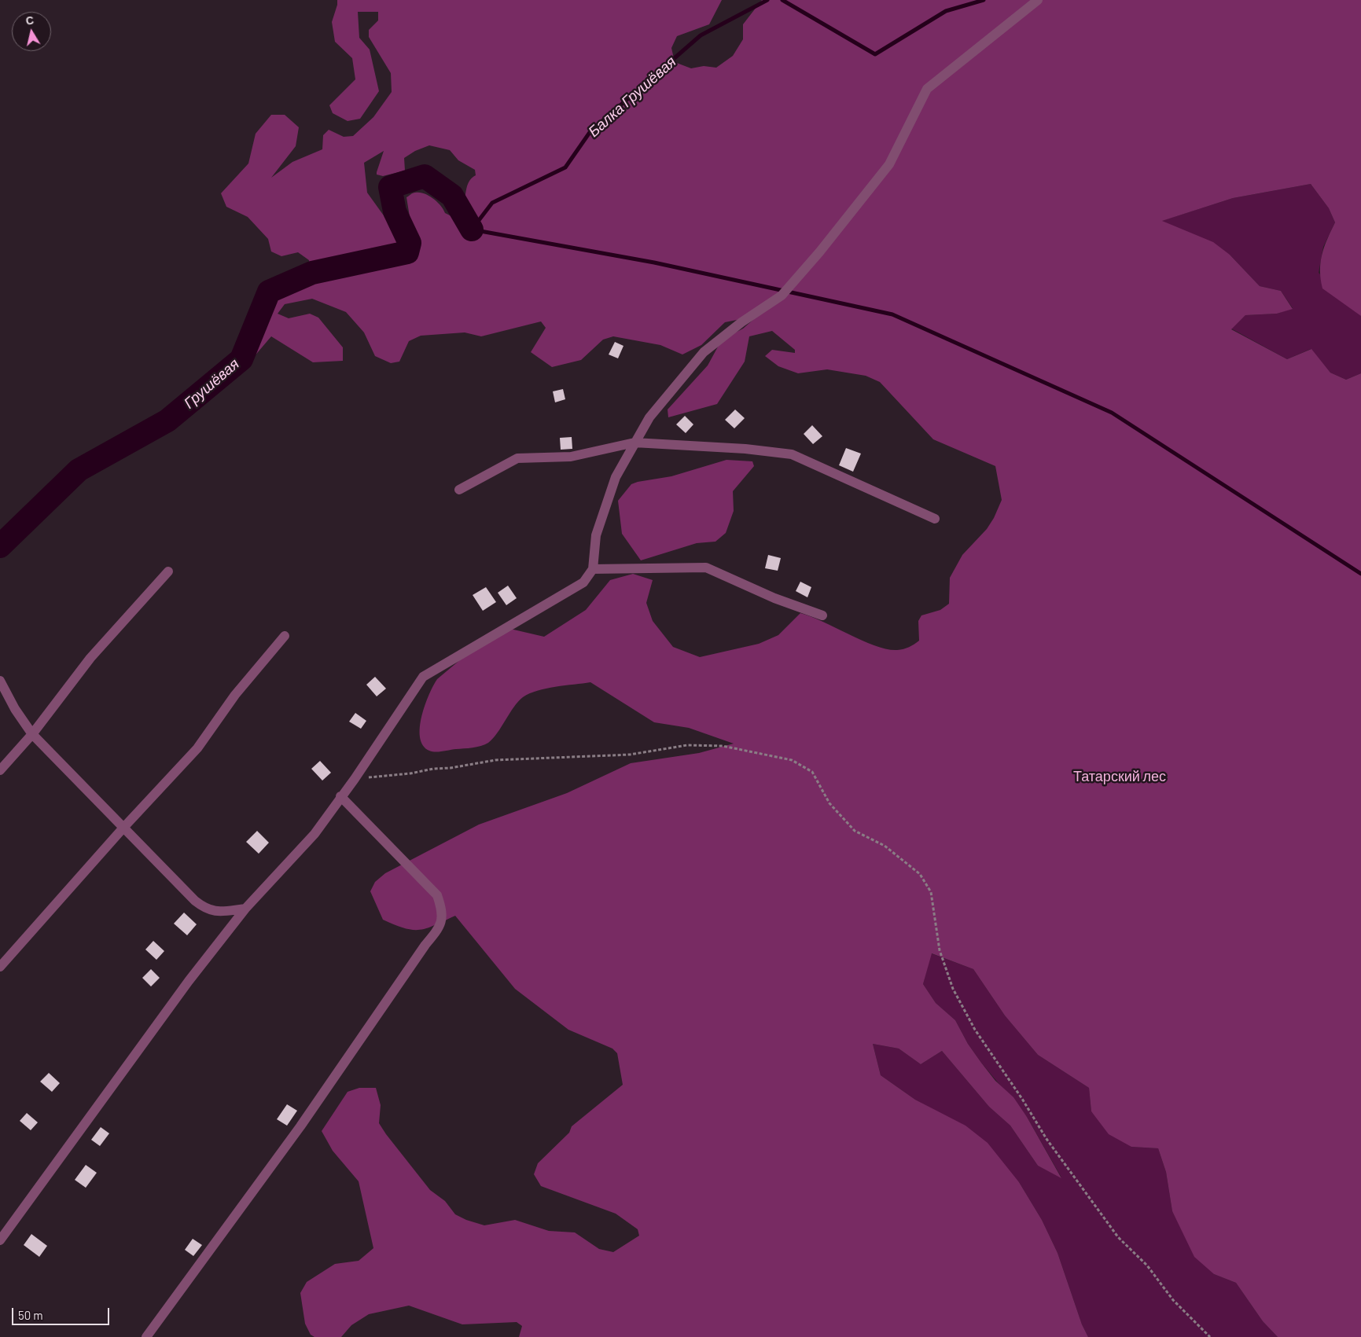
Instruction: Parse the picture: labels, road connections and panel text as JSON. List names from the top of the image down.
{
  "water": ["Балка Грушёвая", "Грушёвая"],
  "parks": ["Татарский лес"],
  "scale_bar": "50 m",
  "north": "top"
}
